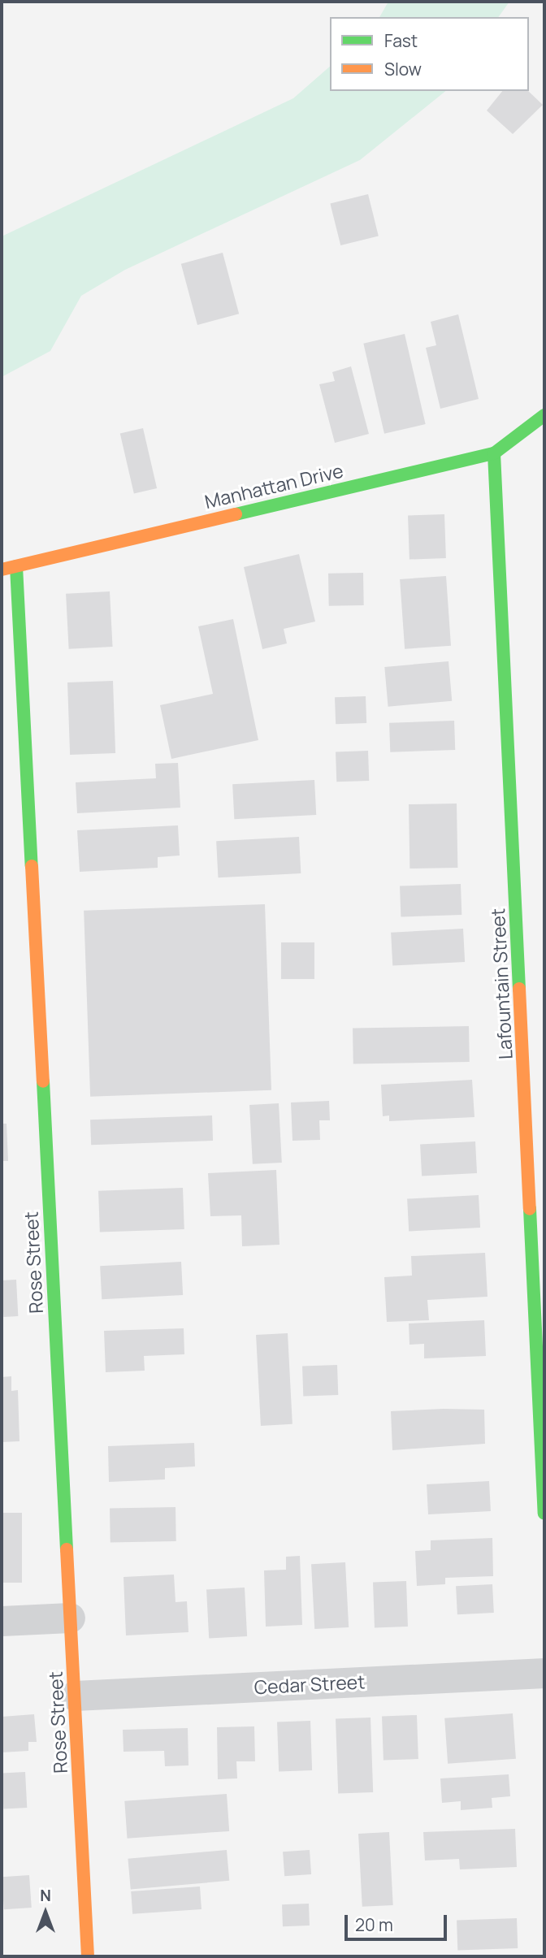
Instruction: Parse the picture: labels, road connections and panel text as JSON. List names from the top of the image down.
{
  "streets": {
    "street": [
      "Manhattan Drive",
      "Lafountain Street",
      "Rose Street",
      "Cedar Street"
    ]
  },
  "crossings": [
    ["Manhattan Drive", "Lafountain Street"],
    ["Manhattan Drive", "Rose Street"],
    ["Rose Street", "Cedar Street"]
  ],
  "legend": ["Fast", "Slow"],
  "scale_bar": "20 m",
  "north": "top"
}
